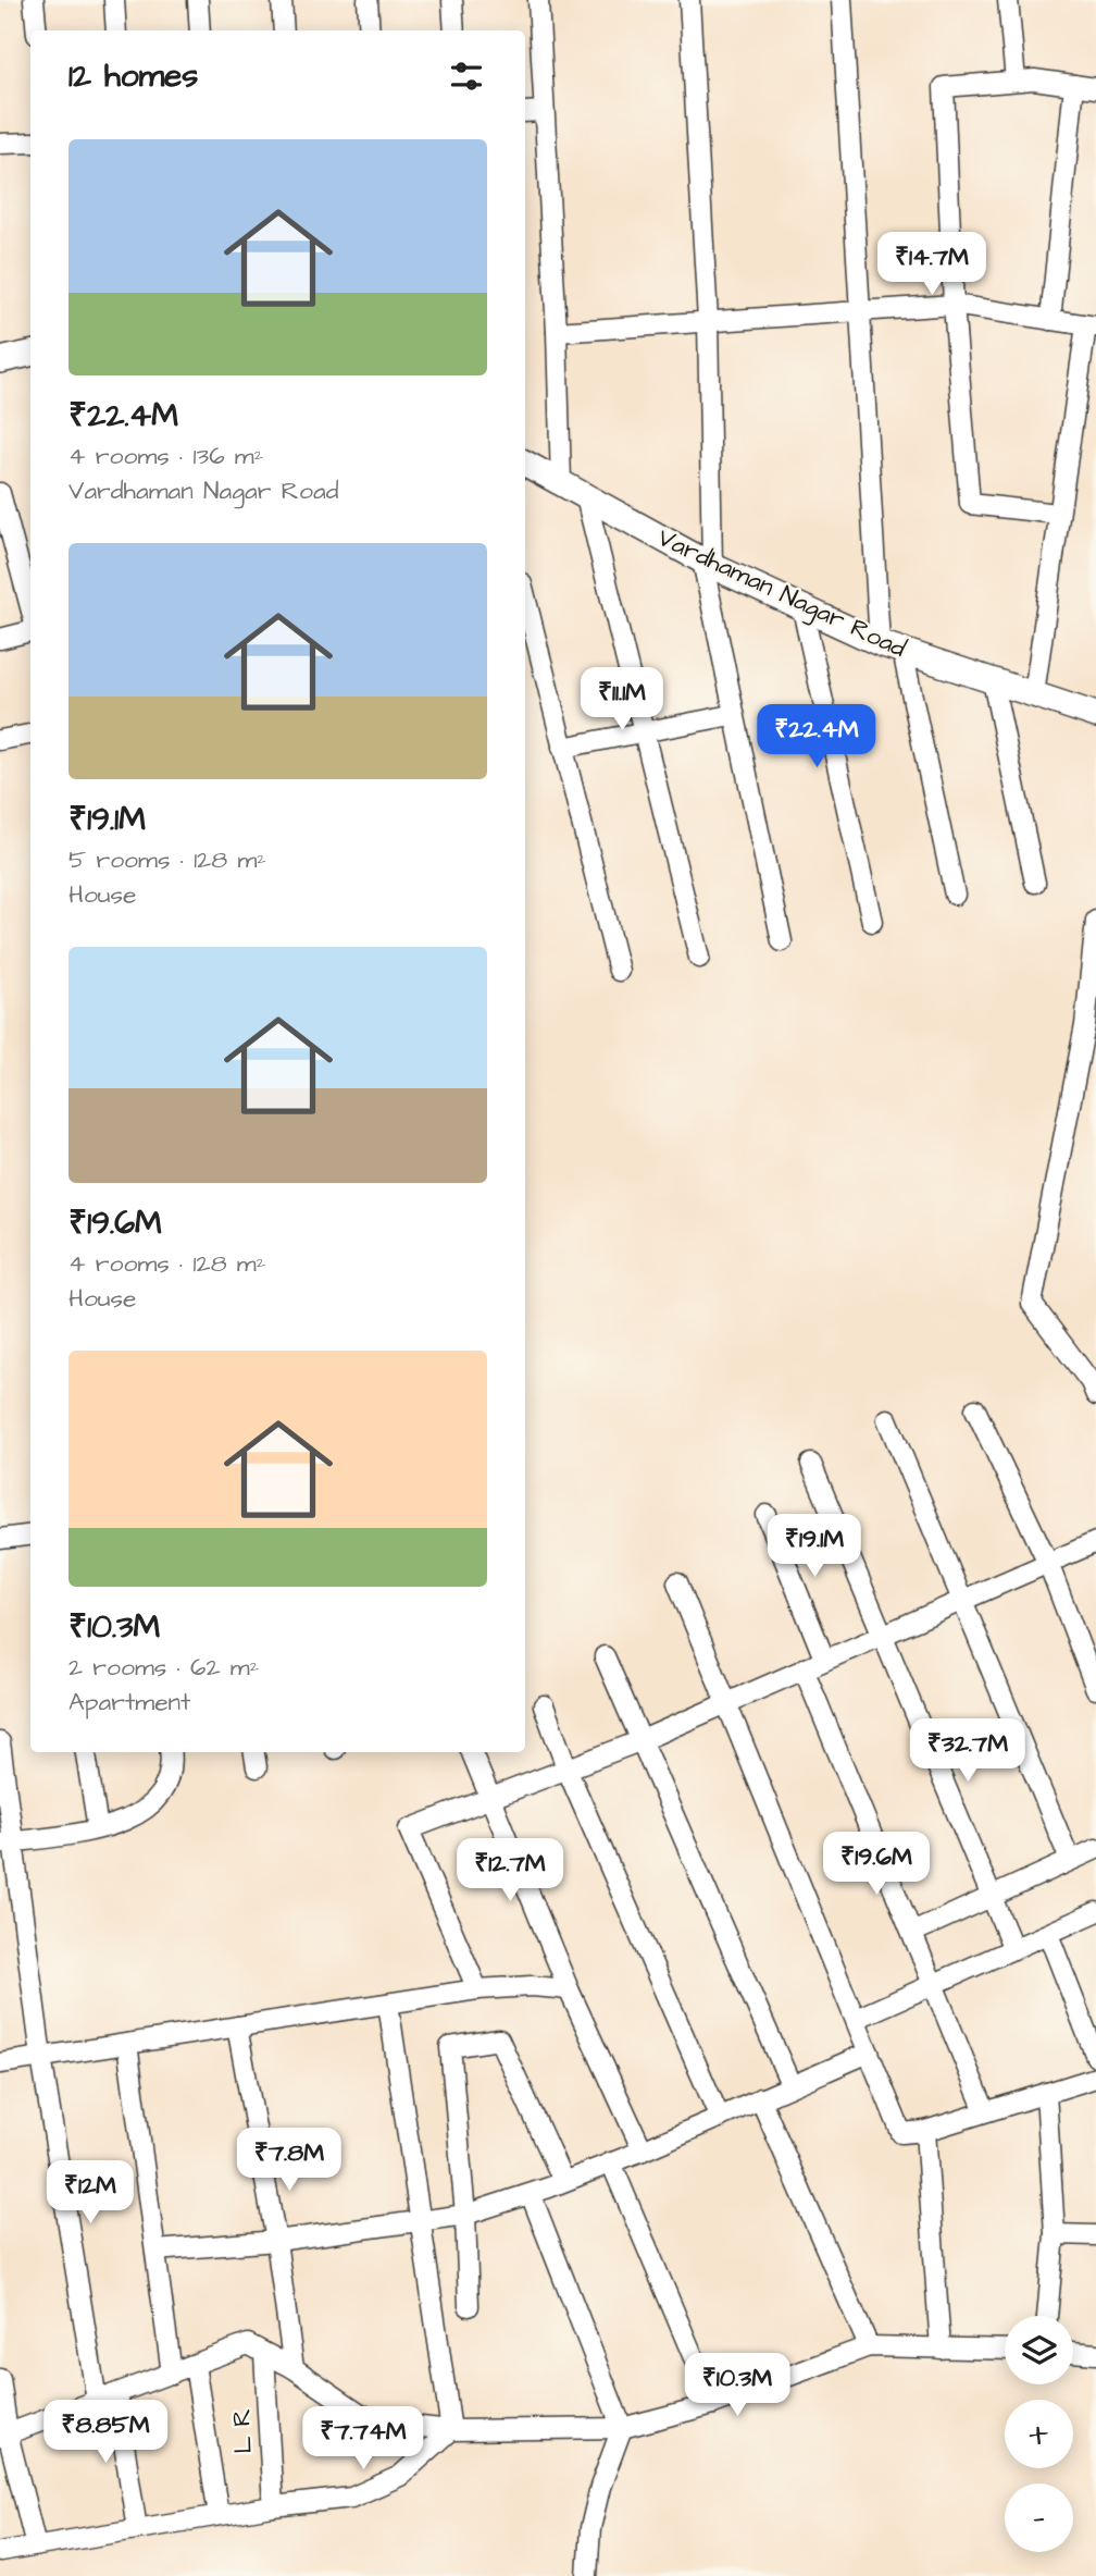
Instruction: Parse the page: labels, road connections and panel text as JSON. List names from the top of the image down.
{
  "streets": {
    "street": ["Vardhaman Nagar Road", "L R"]
  },
  "page": {
    "heading": "12 homes",
    "list": [
      {
        "name": "₹22.4M",
        "note": "4 rooms · 136 m² · Vardhaman Nagar Road"
      },
      {
        "name": "₹19.1M",
        "note": "5 rooms · 128 m² · House"
      },
      {
        "name": "₹19.6M",
        "note": "4 rooms · 128 m² · House"
      },
      {
        "name": "₹10.3M",
        "note": "2 rooms · 62 m² · Apartment"
      }
    ],
    "price": [
      "₹14.7M",
      "₹11.1M",
      "₹22.4M",
      "₹19.1M",
      "₹32.7M",
      "₹19.6M",
      "₹12.7M",
      "₹7.8M",
      "₹12M",
      "₹10.3M",
      "₹8.85M",
      "₹7.74M"
    ],
    "map_buttons": ["+", "−"]
  }
}
